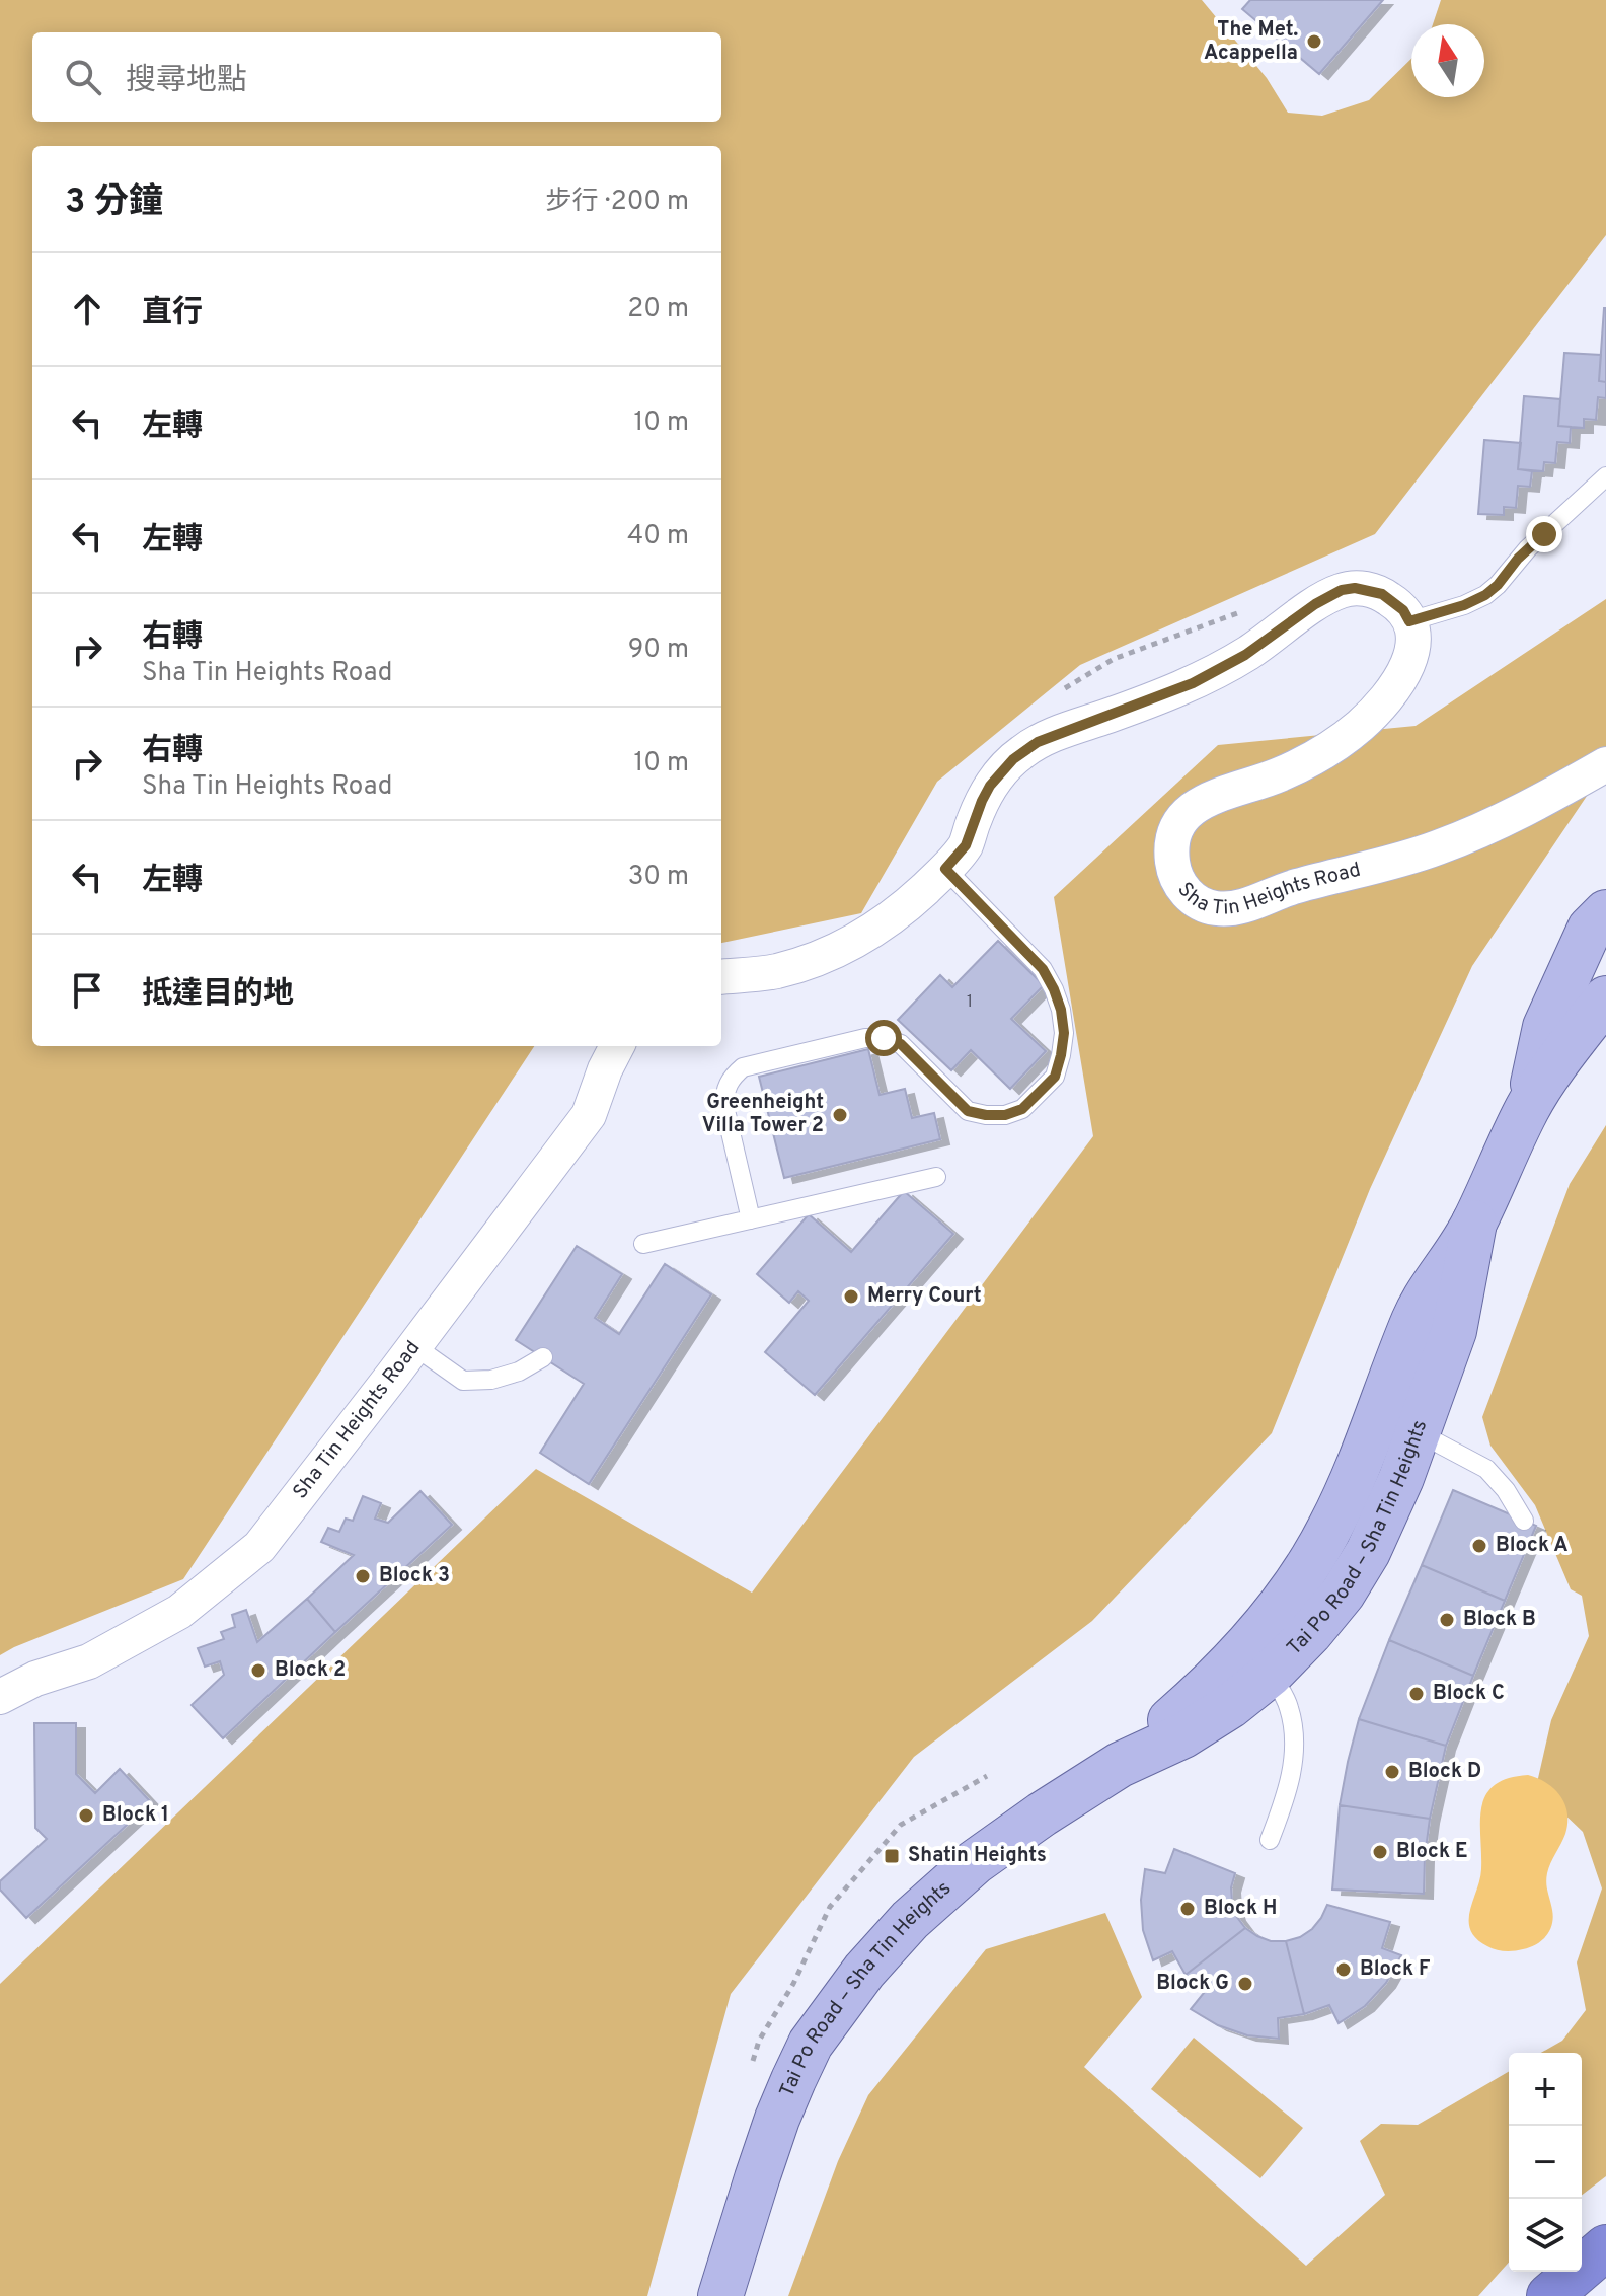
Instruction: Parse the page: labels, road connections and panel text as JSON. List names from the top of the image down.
{
  "streets": {
    "main road": ["Tai Po Road – Sha Tin Heights"],
    "street": ["Sha Tin Heights Road"]
  },
  "places": {
    "other": [
      "The Met. Acappella",
      "Greenheight Villa Tower 2",
      "Merry Court",
      "Block A",
      "Block 3",
      "Block B",
      "Block 2",
      "Block C",
      "Block D",
      "Block 1",
      "Block E",
      "Block H",
      "Block F",
      "Block G"
    ],
    "transit": ["Shatin Heights"]
  },
  "house_numbers": ["1"],
  "north": "top",
  "page": {
    "search": "搜尋地點",
    "heading": ["3 分鐘", "步行 · 200 m"],
    "list": [
      ["直行", "20 m"],
      ["左轉", "10 m"],
      ["左轉", "40 m"],
      ["右轉", "Sha Tin Heights Road", "90 m"],
      ["右轉", "Sha Tin Heights Road", "10 m"],
      ["左轉", "30 m"],
      "抵達目的地"
    ],
    "map_buttons": ["+", "−"]
  }
}
